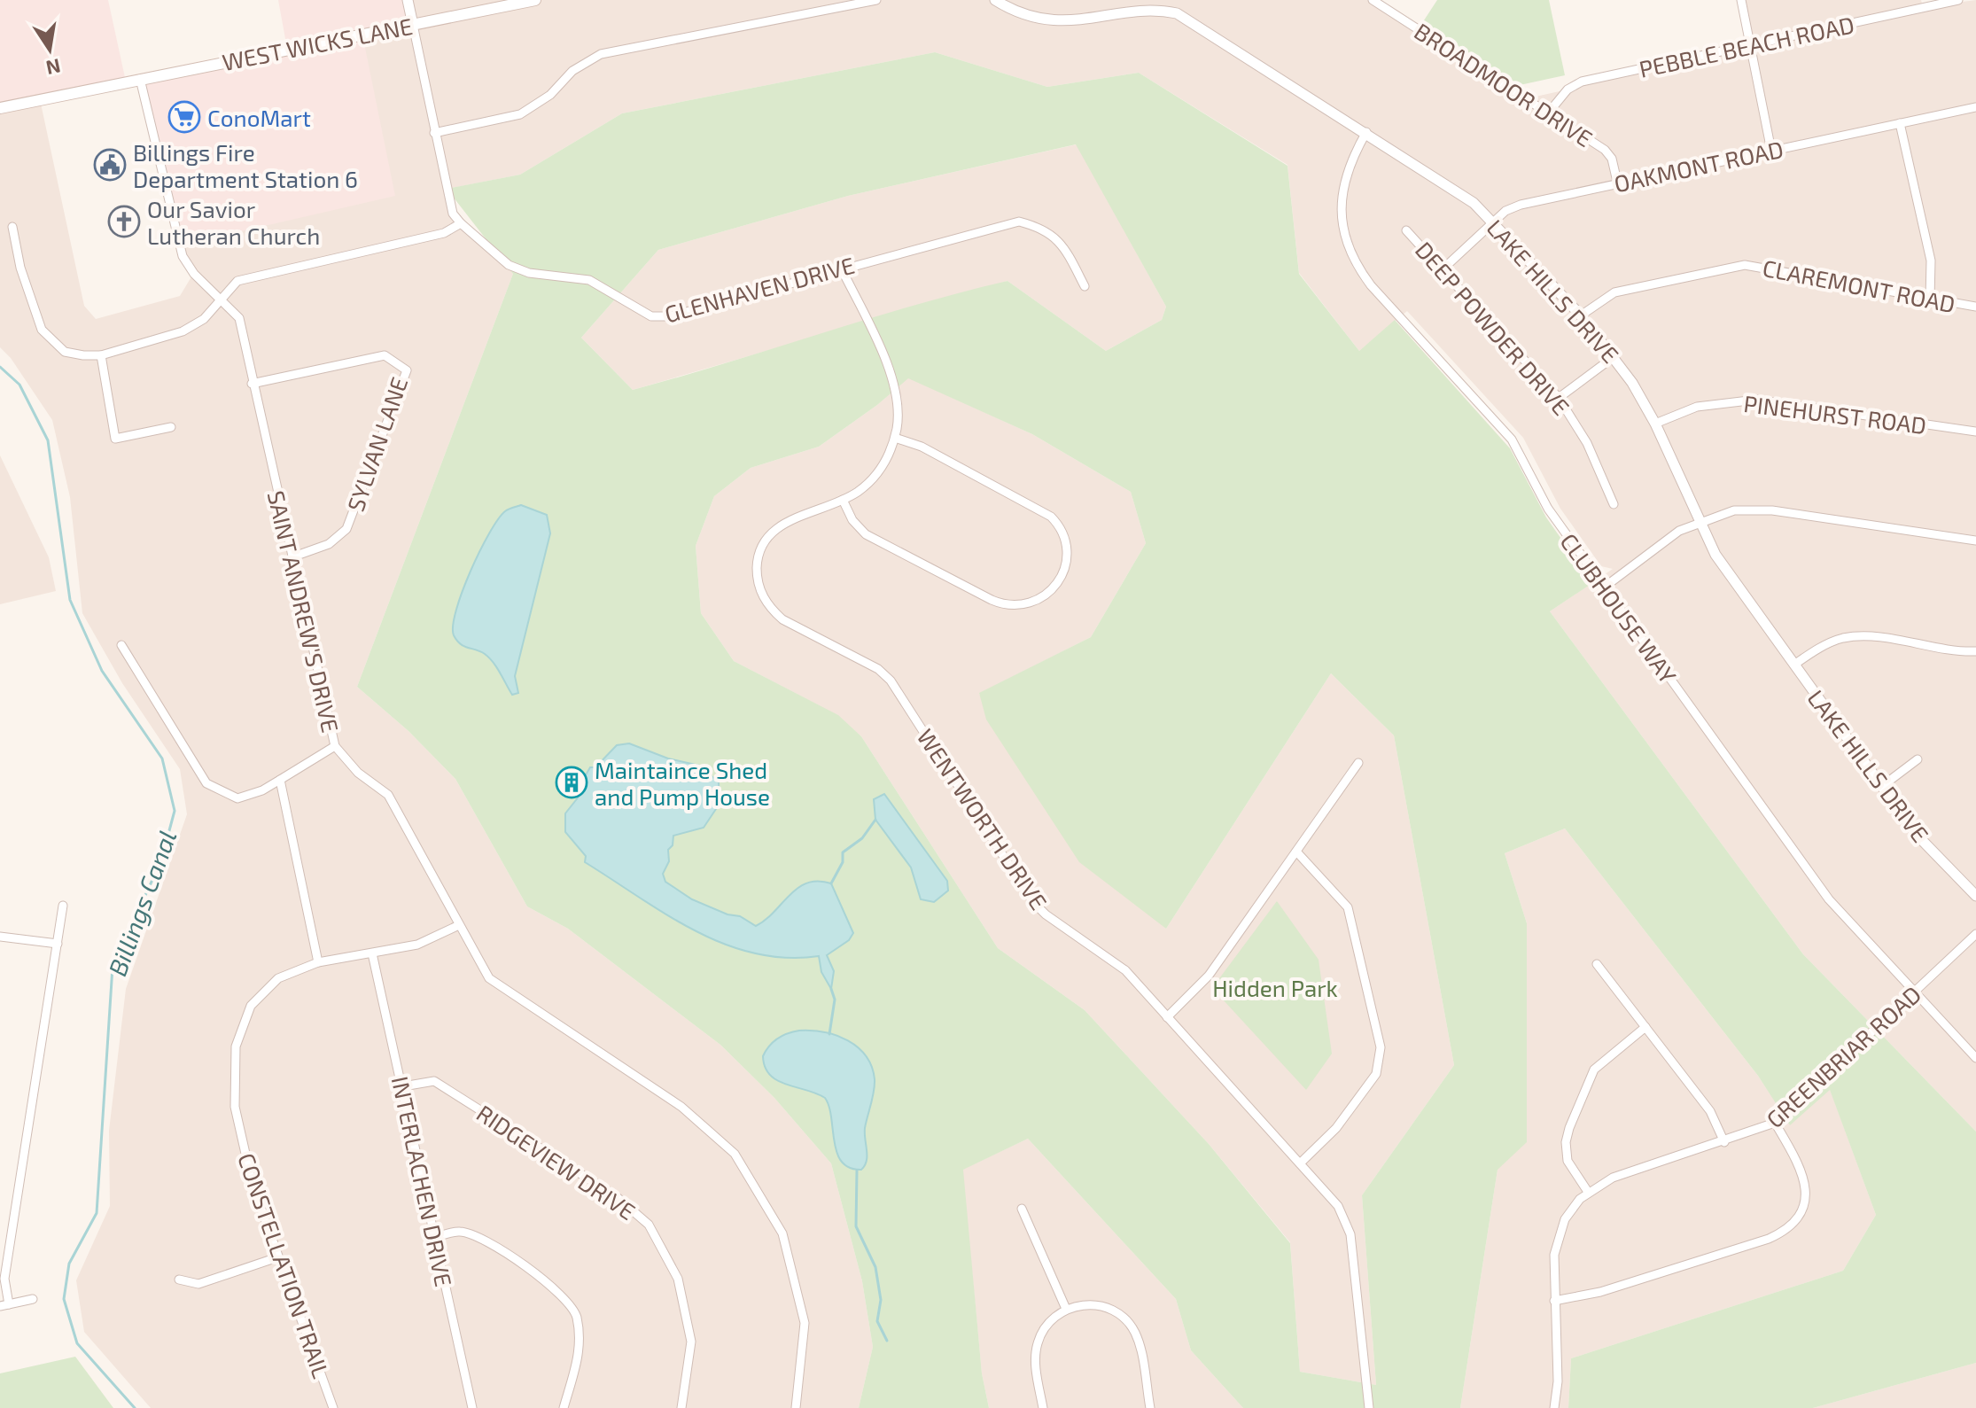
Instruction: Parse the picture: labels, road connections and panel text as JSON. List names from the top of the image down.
{
  "streets": {
    "main road": ["WEST WICKS LANE"],
    "street": [
      "PEBBLE BEACH ROAD",
      "BROADMOOR DRIVE",
      "OAKMONT ROAD",
      "CLAREMONT ROAD",
      "GLENHAVEN DRIVE",
      "LAKE HILLS DRIVE",
      "DEEP POWDER DRIVE",
      "PINEHURST ROAD",
      "SYLVAN LANE",
      "CLUBHOUSE WAY",
      "SAINT ANDREW'S DRIVE",
      "WENTWORTH DRIVE",
      "GREENBRIAR ROAD",
      "RIDGEVIEW DRIVE",
      "INTERLACHEN DRIVE",
      "CONSTELLATION TRAIL"
    ]
  },
  "crossings": [
    ["WEST WICKS LANE", "GLENHAVEN DRIVE"],
    ["WEST WICKS LANE", "SAINT ANDREW'S DRIVE"],
    ["PEBBLE BEACH ROAD", "BROADMOOR DRIVE"],
    ["BROADMOOR DRIVE", "OAKMONT ROAD"],
    ["OAKMONT ROAD", "LAKE HILLS DRIVE"],
    ["OAKMONT ROAD", "DEEP POWDER DRIVE"],
    ["CLAREMONT ROAD", "LAKE HILLS DRIVE"],
    ["GLENHAVEN DRIVE", "WENTWORTH DRIVE"],
    ["LAKE HILLS DRIVE", "PINEHURST ROAD"],
    ["LAKE HILLS DRIVE", "CLUBHOUSE WAY"],
    ["SYLVAN LANE", "SAINT ANDREW'S DRIVE"],
    ["CLUBHOUSE WAY", "GREENBRIAR ROAD"],
    ["SAINT ANDREW'S DRIVE", "CONSTELLATION TRAIL"],
    ["RIDGEVIEW DRIVE", "INTERLACHEN DRIVE"],
    ["INTERLACHEN DRIVE", "CONSTELLATION TRAIL"]
  ],
  "water": ["Billings Canal"],
  "parks": ["Hidden Park"],
  "places": {
    "supermarket": ["ConoMart"],
    "public building": ["Billings Fire Department Station 6"],
    "church": ["Our Savior Lutheran Church"],
    "building": ["Maintaince Shed and Pump House"]
  },
  "north": "bottom"
}
